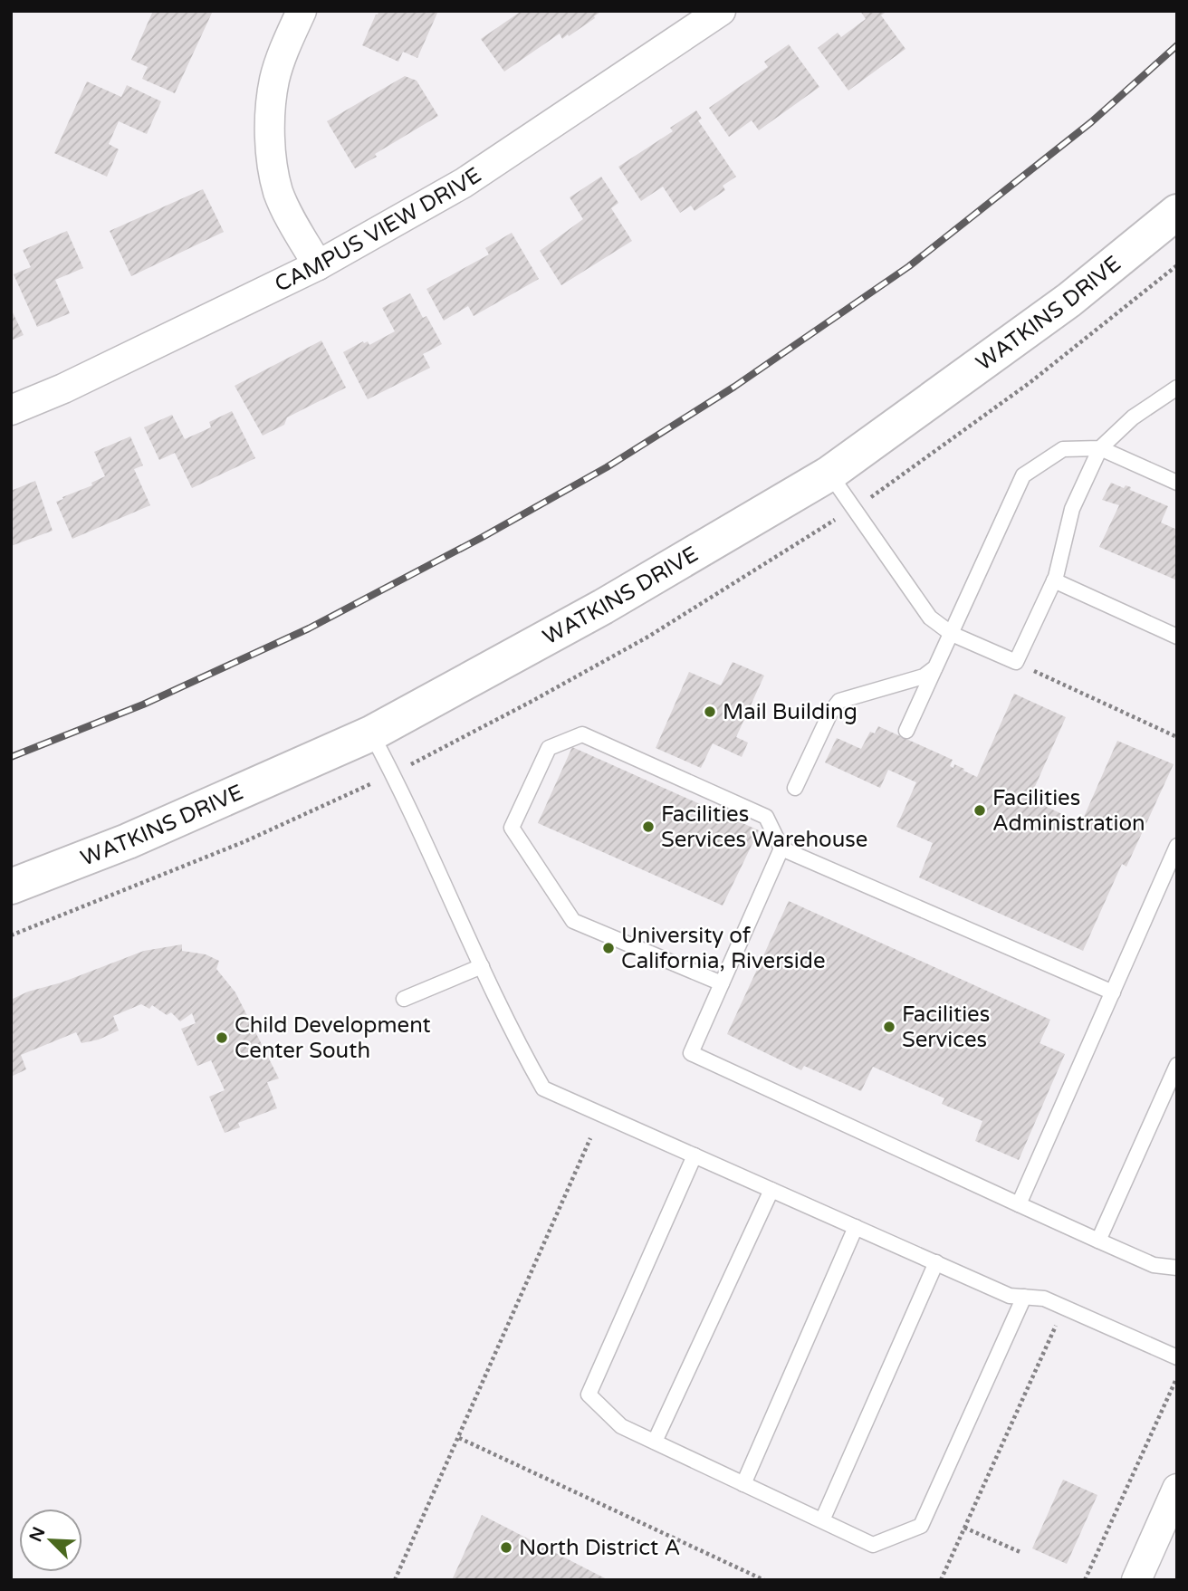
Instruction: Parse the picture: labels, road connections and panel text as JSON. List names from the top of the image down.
{
  "streets": {
    "main road": ["WATKINS DRIVE"],
    "street": ["CAMPUS VIEW DRIVE"]
  },
  "places": [
    "Mail Building",
    "Facilities Administration",
    "Facilities Services Warehouse",
    "University of California, Riverside",
    "Facilities Services",
    "Child Development Center South",
    "North District A"
  ],
  "north": "top left"
}
